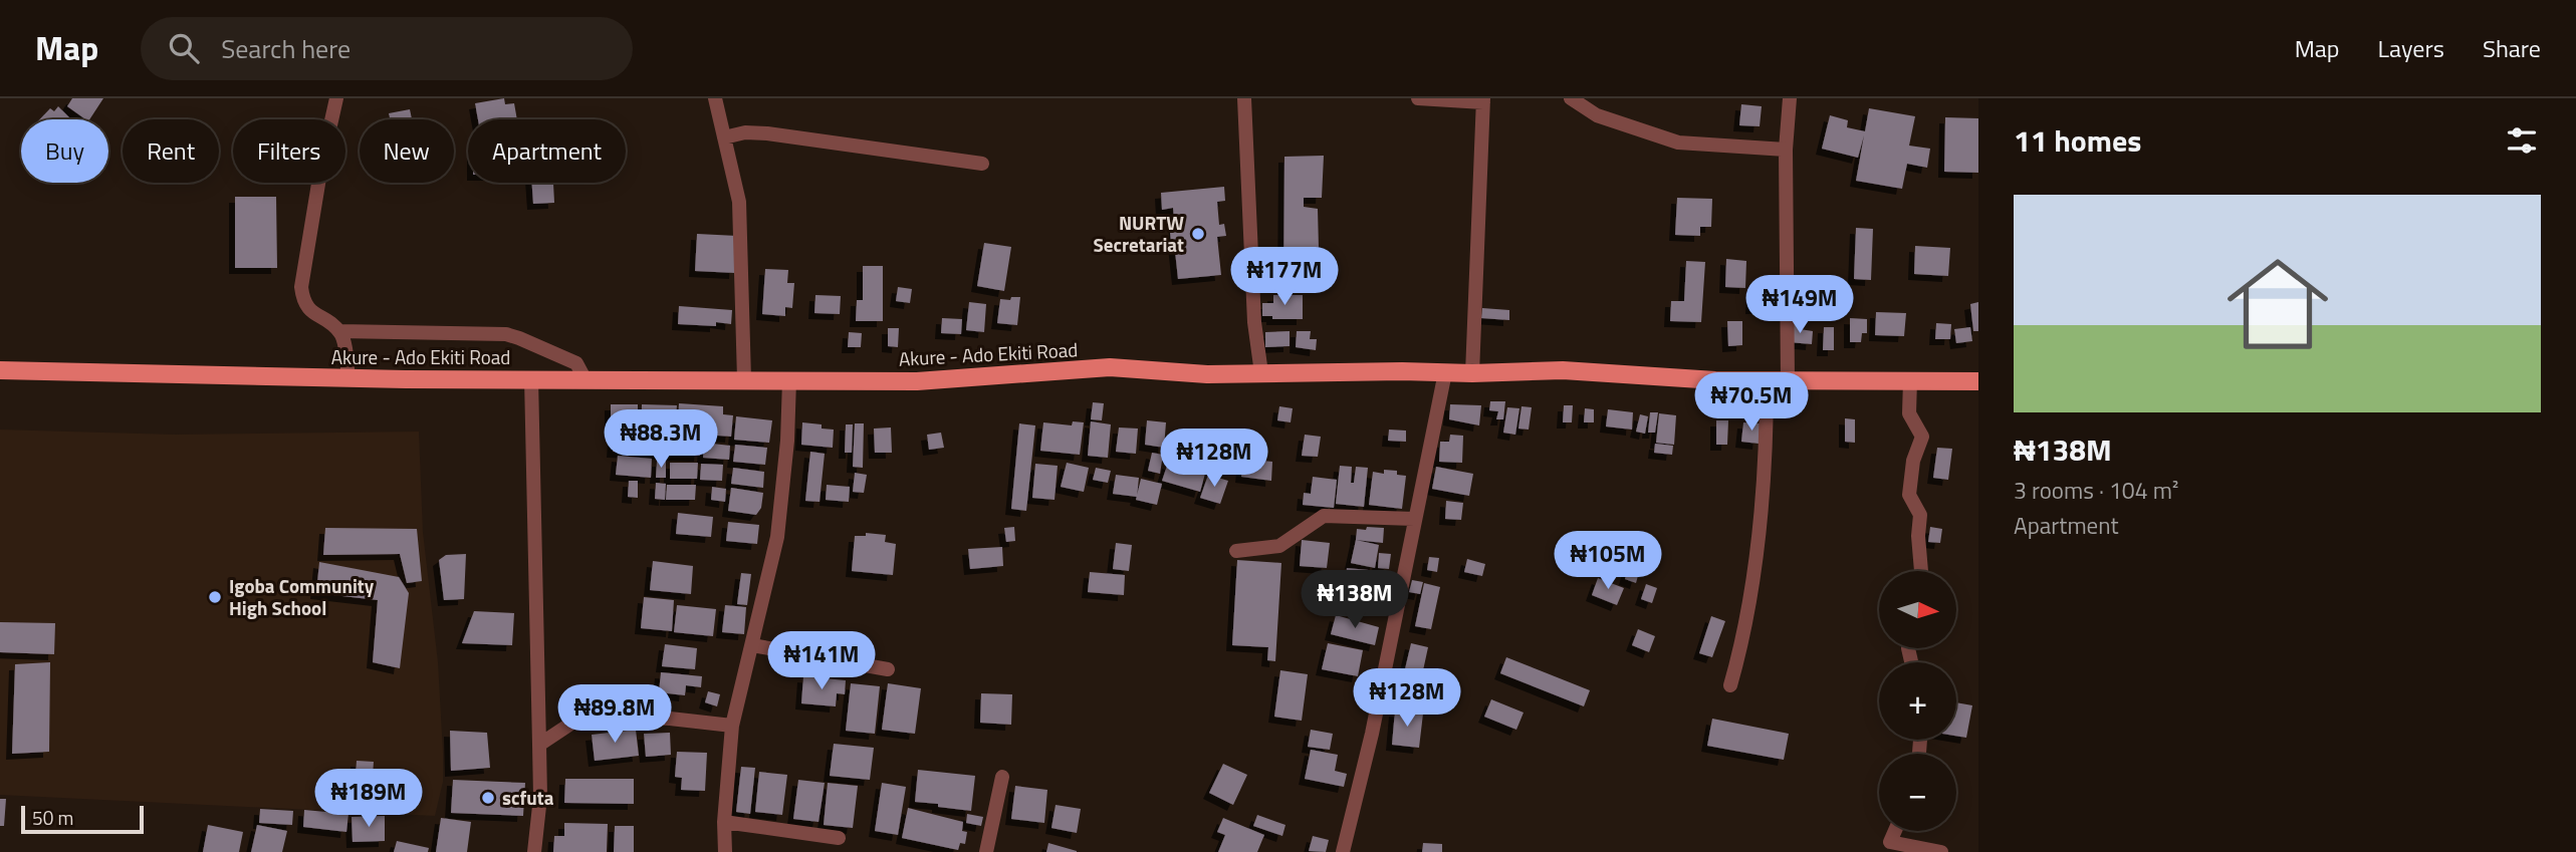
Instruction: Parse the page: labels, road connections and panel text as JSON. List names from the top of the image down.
{
  "streets": {
    "main road": ["Akure - Ado Ekiti Road"]
  },
  "places": ["NURTW Secretariat", "Igoba Community High School", "scfuta"],
  "scale_bar": "50 m",
  "north": "right",
  "page": {
    "header": "Map",
    "search": "Search here",
    "nav": ["Map", "Layers", "Share"],
    "heading": "11 homes",
    "chip": [
      "Buy",
      "Rent",
      "Filters",
      "New",
      "Apartment"
    ],
    "list": [
      {
        "name": "₦138M",
        "note": "3 rooms · 104 m² · Apartment"
      }
    ],
    "price": [
      "₦177M",
      "₦149M",
      "₦70.5M",
      "₦88.3M",
      "₦128M",
      "₦105M",
      "₦138M",
      "₦141M",
      "₦128M",
      "₦89.8M",
      "₦189M"
    ],
    "map_buttons": ["+", "−"],
    "scale": "50 m"
  }
}
